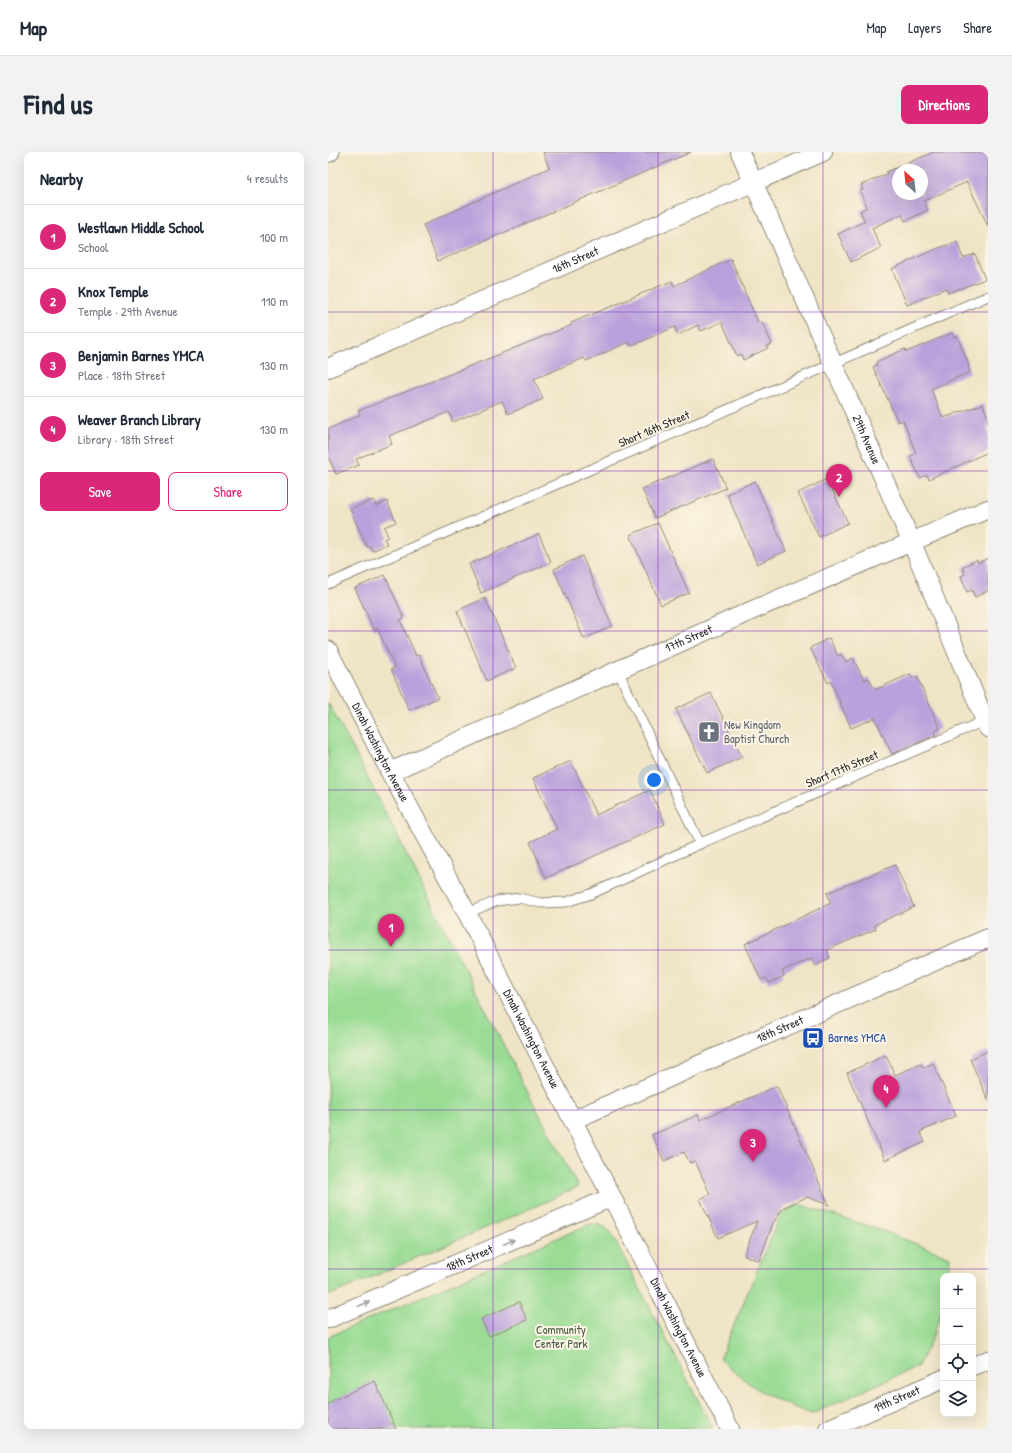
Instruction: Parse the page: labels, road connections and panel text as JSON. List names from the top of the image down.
{
  "streets": {
    "street": [
      "16th Street",
      "29th Avenue",
      "17th Street",
      "Dinah Washington Avenue",
      "18th Street",
      "19th Street"
    ],
    "lane": ["Short 16th Street", "Short 17th Street"]
  },
  "crossings": [
    ["16th Street", "29th Avenue"],
    ["Short 16th Street", "29th Avenue"],
    ["29th Avenue", "17th Street"],
    ["29th Avenue", "Short 17th Street"],
    ["17th Street", "Dinah Washington Avenue"],
    ["Dinah Washington Avenue", "Short 17th Street"],
    ["Dinah Washington Avenue", "18th Street"]
  ],
  "one_way": ["18th Street"],
  "parks": ["Community Center Park"],
  "places": {
    "church": ["New Kingdom Baptist Church"],
    "bus stop": ["Barnes YMCA"]
  },
  "north": "top left",
  "page": {
    "header": "Map",
    "nav": ["Map", "Layers", "Share"],
    "title": "Find us",
    "buttons": [
      "Directions",
      ["Save", "Share"]
    ],
    "heading": ["Nearby", "4 results"],
    "list": [
      {
        "mark": "1",
        "name": "Westlawn Middle School",
        "note": "School",
        "value": "100 m"
      },
      {
        "mark": "2",
        "name": "Knox Temple",
        "note": "Temple · 29th Avenue",
        "value": "110 m"
      },
      {
        "mark": "3",
        "name": "Benjamin Barnes YMCA",
        "note": "Place · 18th Street",
        "value": "130 m"
      },
      {
        "mark": "4",
        "name": "Weaver Branch Library",
        "note": "Library · 18th Street",
        "value": "130 m"
      }
    ],
    "pins": [
      "2",
      "1",
      "4",
      "3"
    ],
    "map_buttons": ["+", "−"]
  }
}
